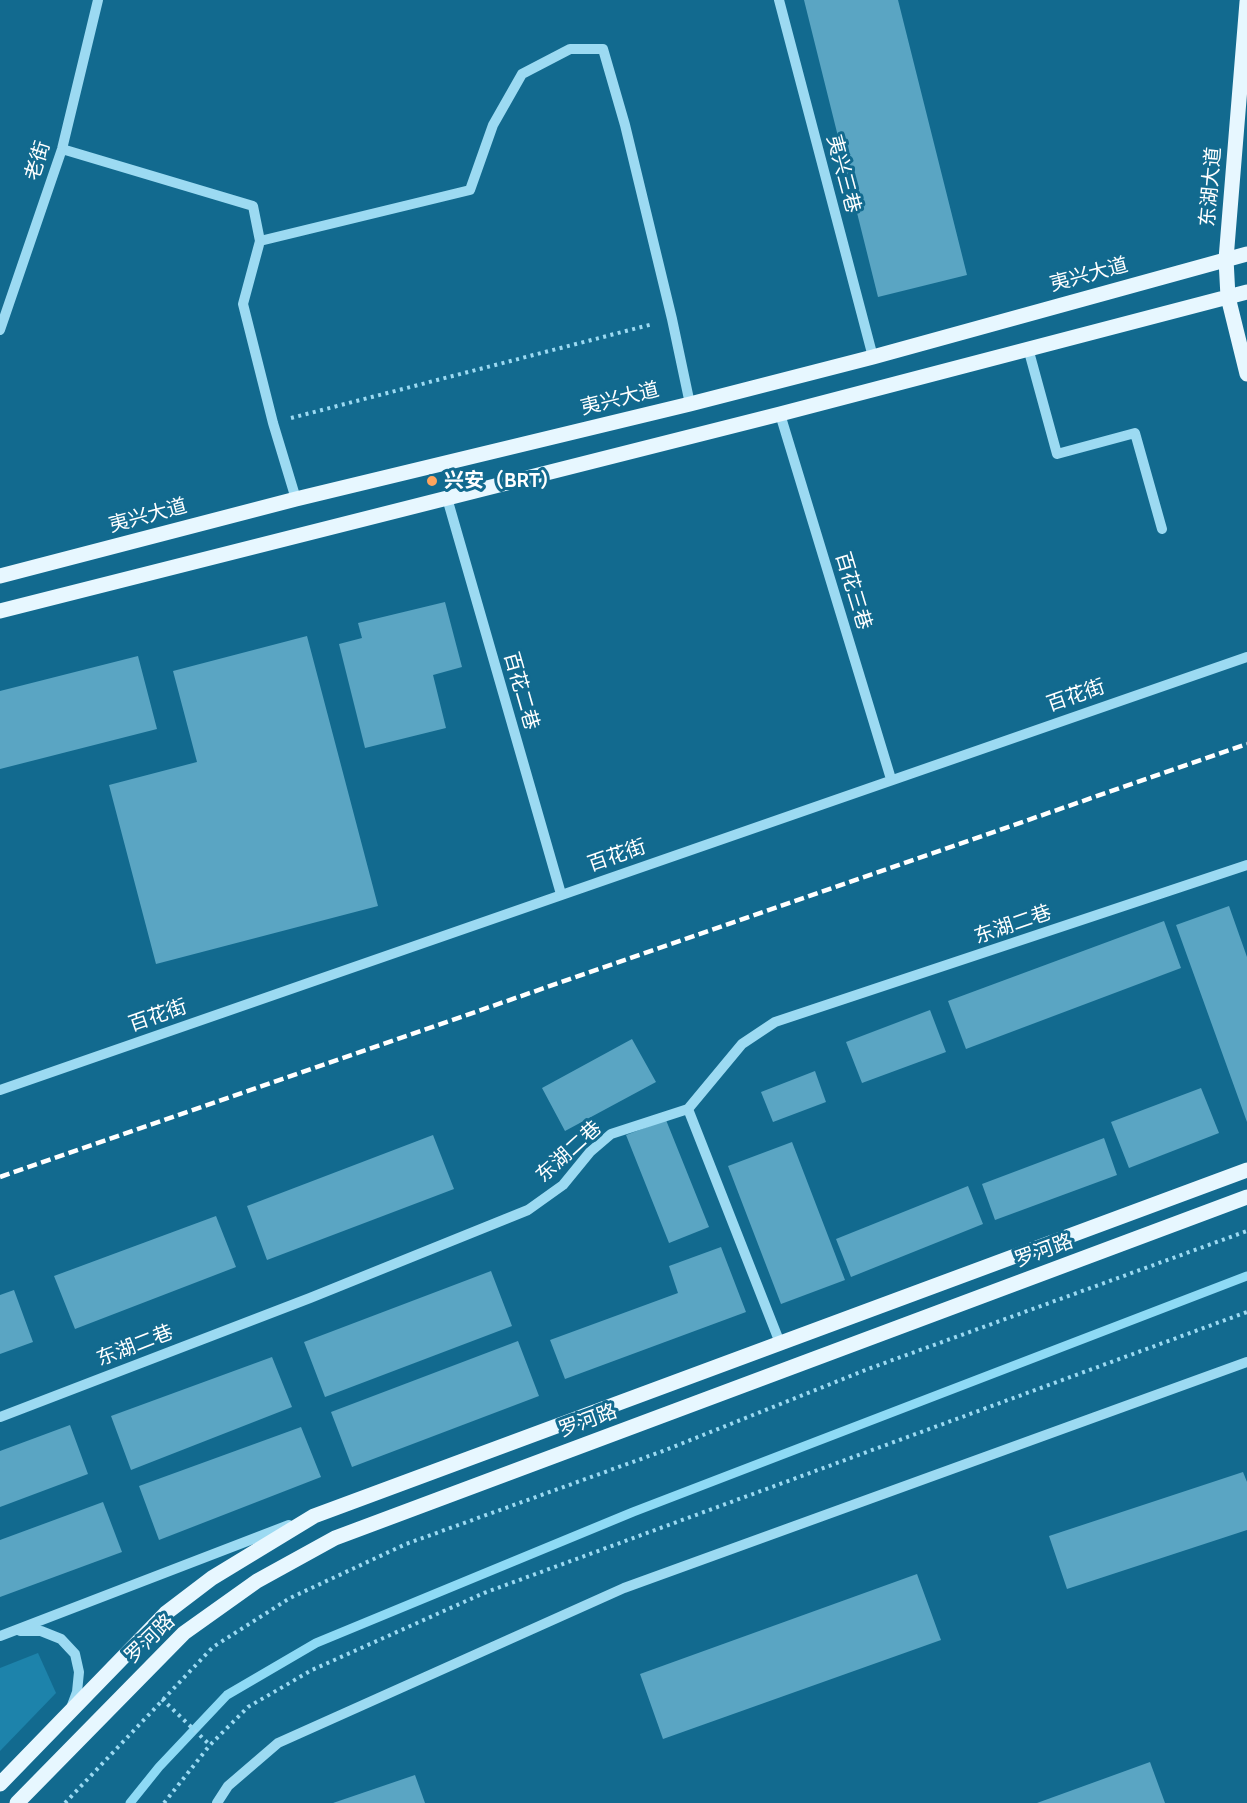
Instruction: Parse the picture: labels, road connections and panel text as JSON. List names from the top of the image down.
{
  "streets": {
    "main road": ["东湖大道", "夷兴大道", "罗河路"],
    "street": [
      "老街",
      "夷兴三巷",
      "百花三巷",
      "百花二巷",
      "百花街",
      "东湖二巷"
    ]
  },
  "crossings": [
    ["夷兴三巷", "夷兴大道"],
    ["东湖大道", "夷兴大道"],
    ["百花三巷", "百花街"],
    ["百花二巷", "百花街"]
  ],
  "places": ["兴安（BRT）"]
}
